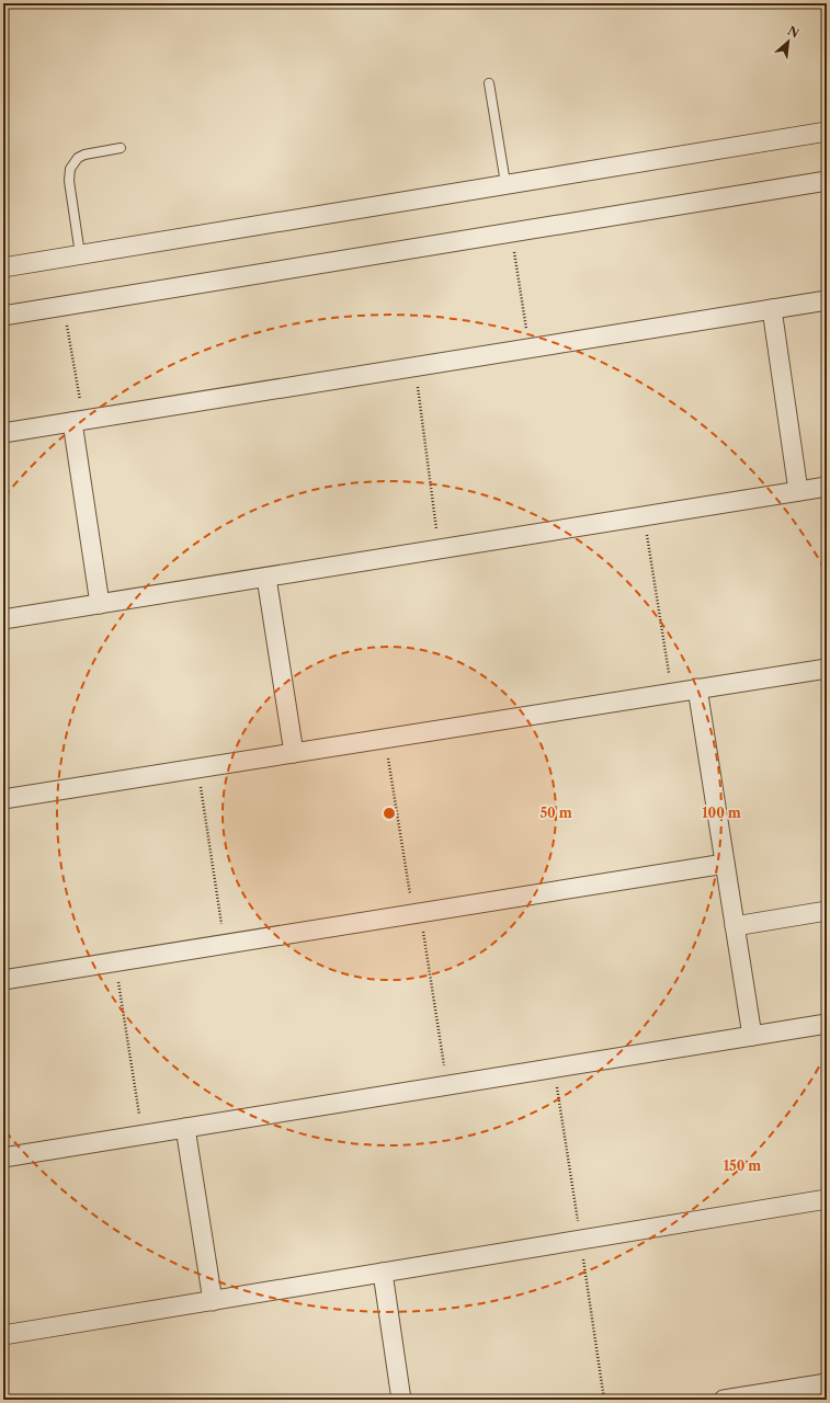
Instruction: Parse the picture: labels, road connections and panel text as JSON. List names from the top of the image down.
{
  "north": "top right",
  "rings": ["50 m", "100 m", "150 m"]
}
